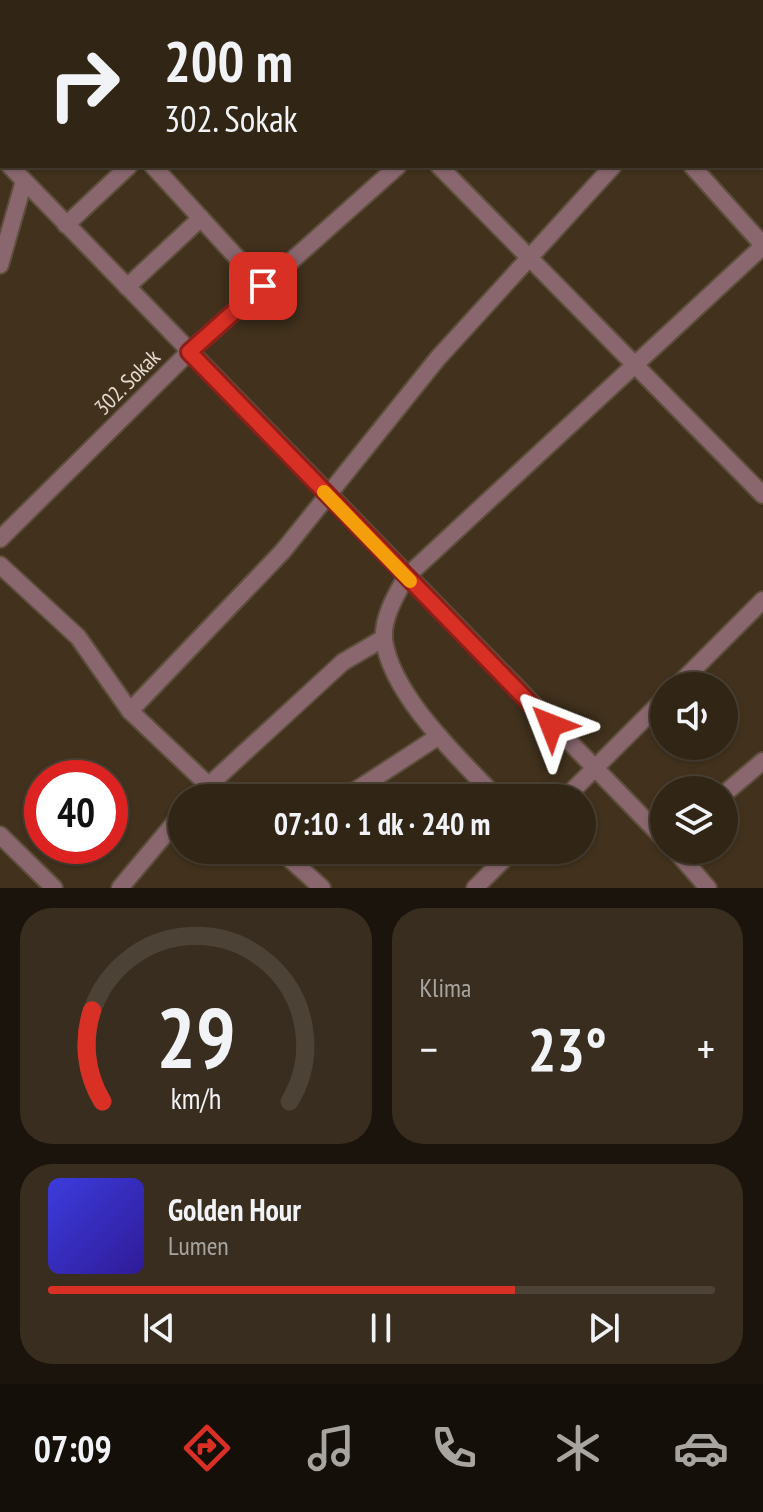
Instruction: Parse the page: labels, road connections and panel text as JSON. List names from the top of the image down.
{
  "streets": {
    "street": ["302. Sokak"]
  },
  "page": {
    "turn": ["200 m", "302. Sokak"],
    "limit": "40",
    "trip": "07:10 · 1 dk · 240 m",
    "tile": "Klima",
    "heat": ["−", "23°", "+"],
    "song": ["Golden Hour", "Lumen"],
    "tabs": "07:09",
    "gauge": ["29", "km/h"]
  }
}
